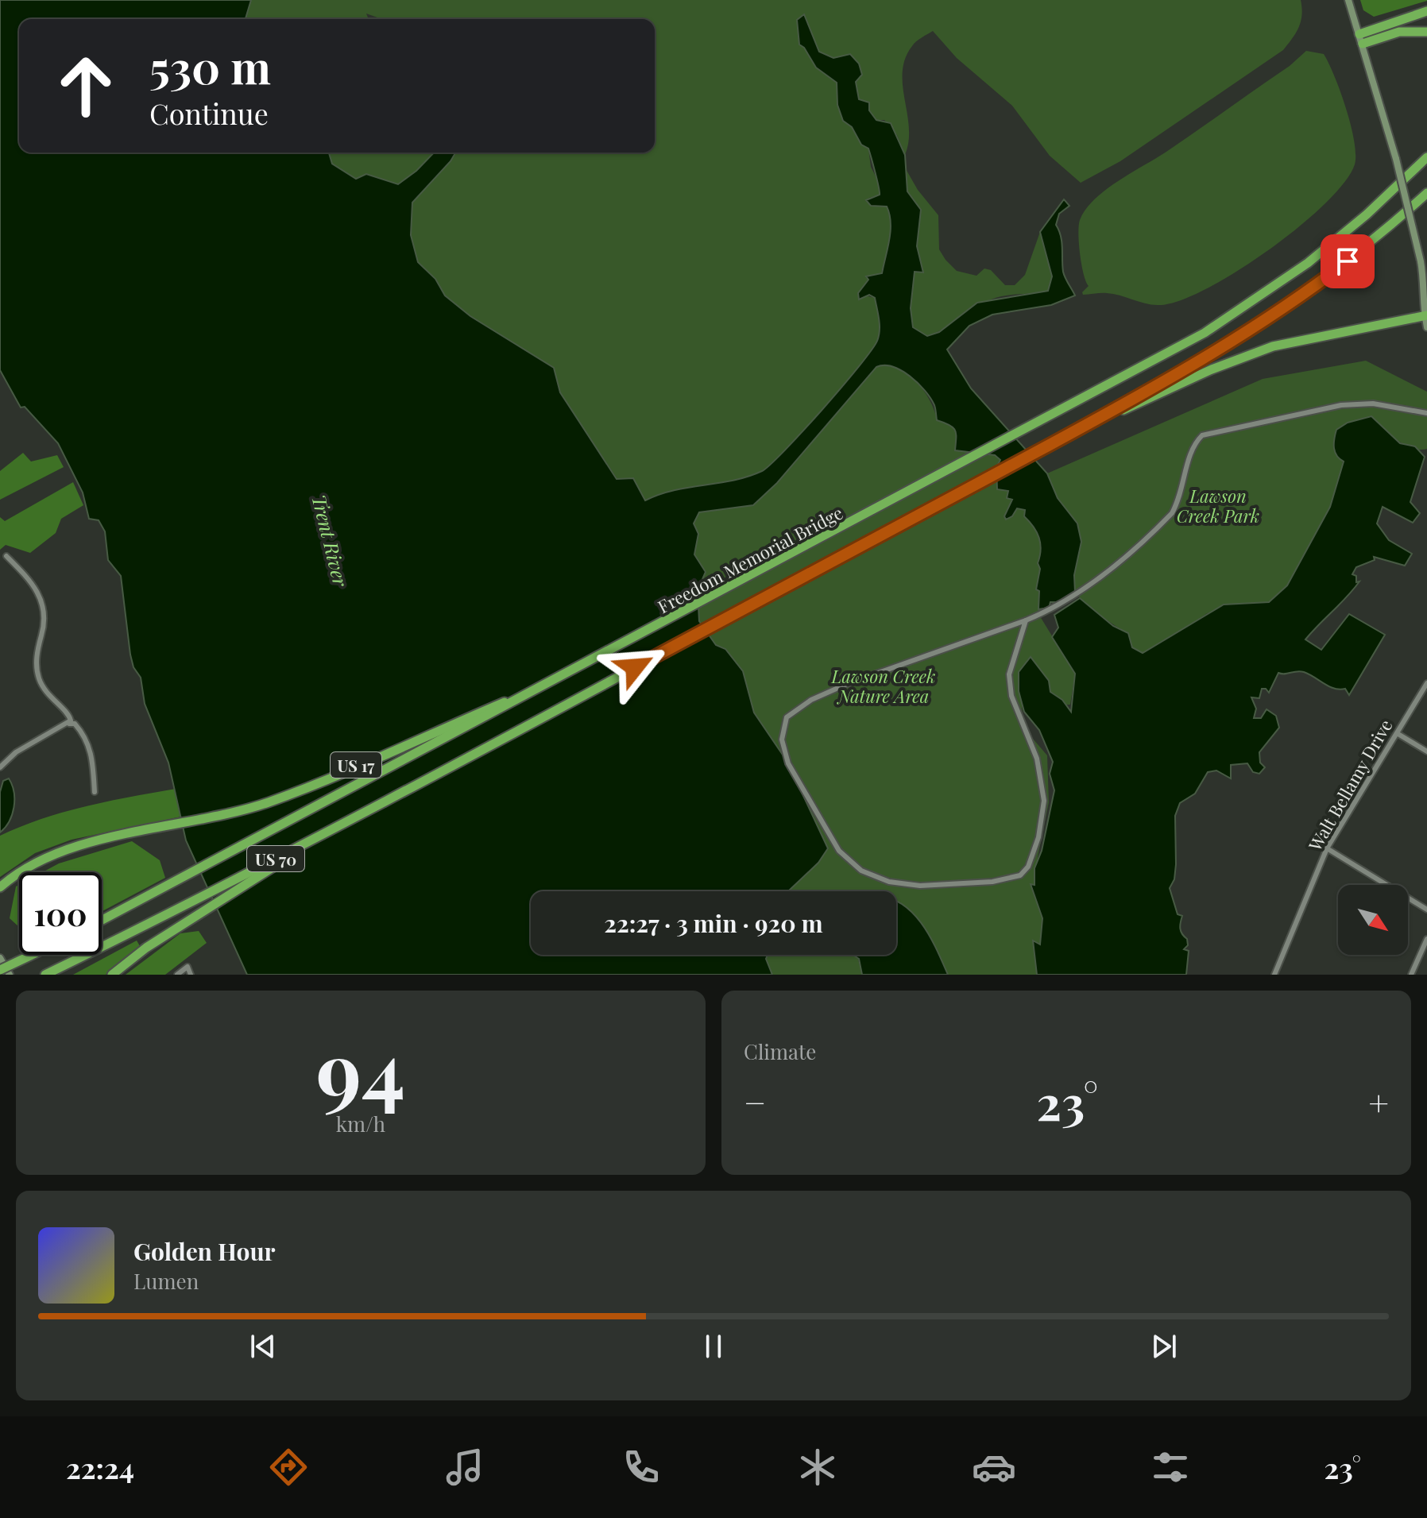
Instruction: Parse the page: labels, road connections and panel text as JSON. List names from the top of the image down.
{
  "streets": {
    "highway": ["Freedom Memorial Bridge", "US 17", "US 70"],
    "street": ["Walt Bellamy Drive"]
  },
  "crossings": [
    ["Freedom Memorial Bridge", "US 17"],
    ["US 17", "US 70"]
  ],
  "water": ["Trent River"],
  "parks": ["Lawson Creek Park", "Lawson Creek Nature Area"],
  "north": "bottom right",
  "page": {
    "turn": ["530 m", "Continue"],
    "limit": "100",
    "trip": "22:27 · 3 min · 920 m",
    "tile": [
      ["94", "km/h"],
      "Climate"
    ],
    "heat": ["−", "23°", "+"],
    "song": ["Golden Hour", "Lumen"],
    "tabs": ["22:24", "23°"]
  }
}
